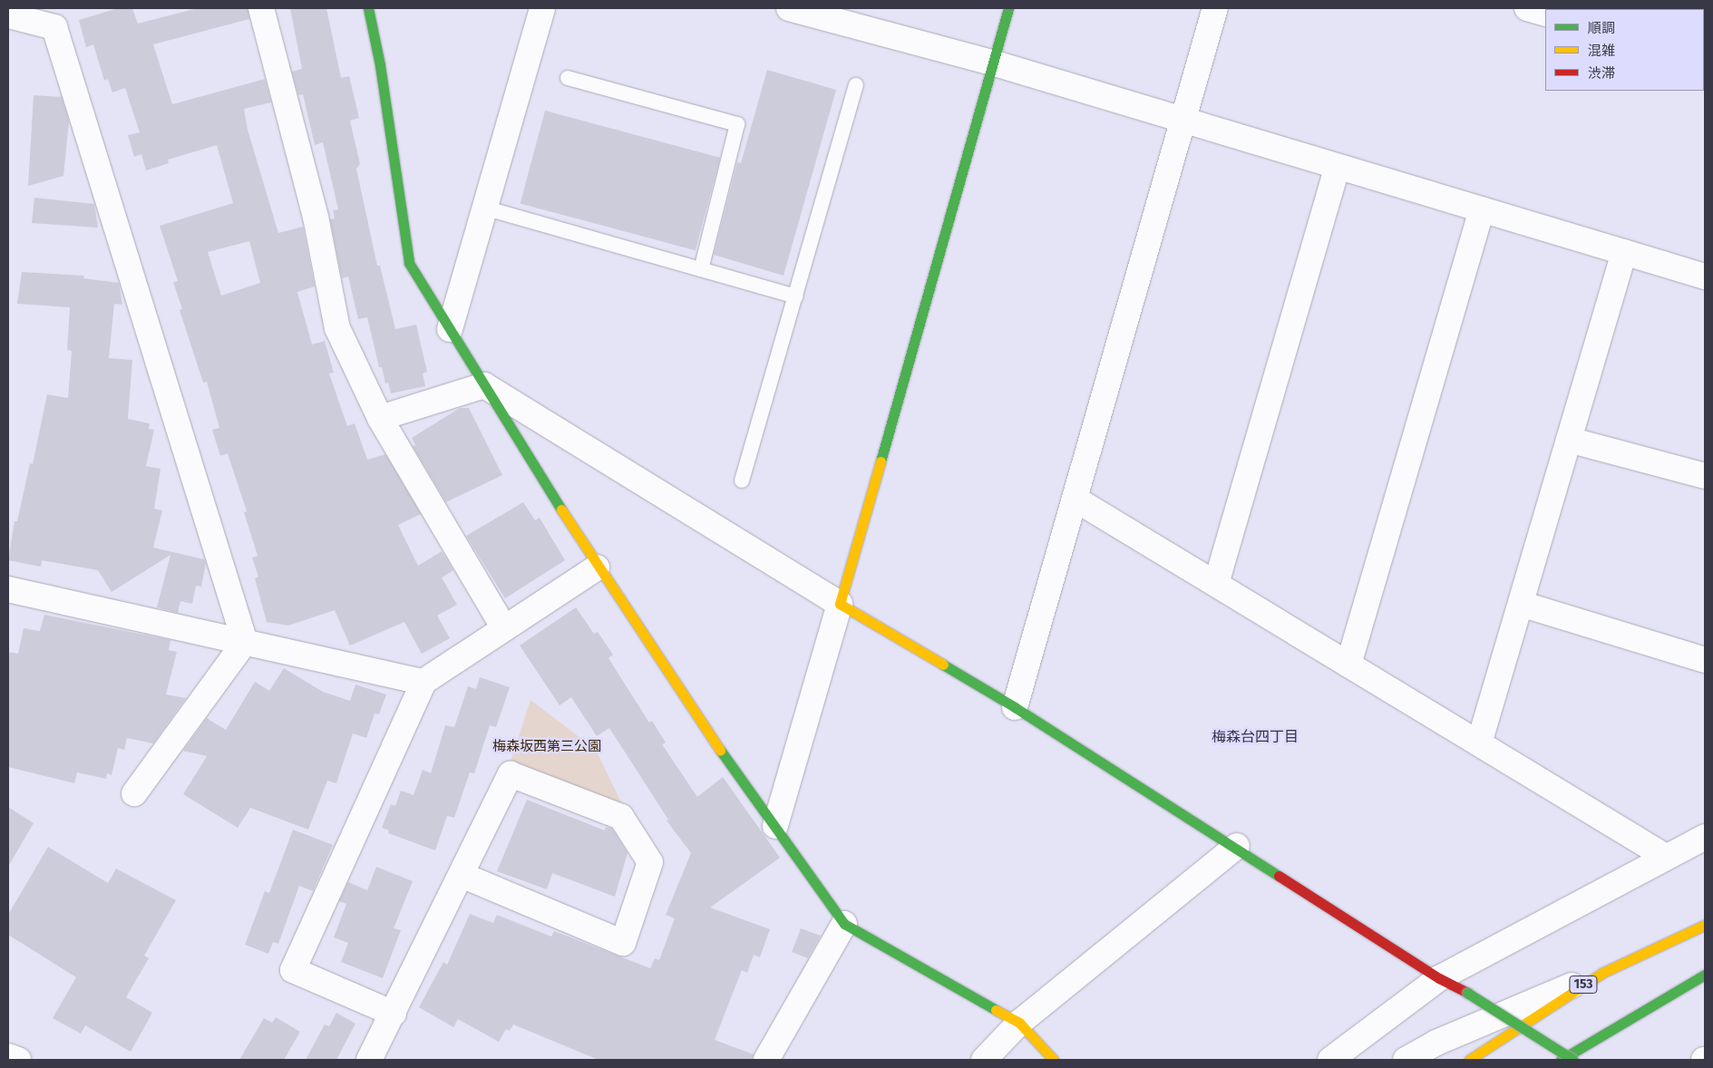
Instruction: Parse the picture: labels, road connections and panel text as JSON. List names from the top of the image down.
{
  "streets": {
    "main road": ["153"]
  },
  "districts": ["梅森台四丁目"],
  "parks": ["梅森坂西第三公園"],
  "legend": ["順調", "混雑", "渋滞"]
}
